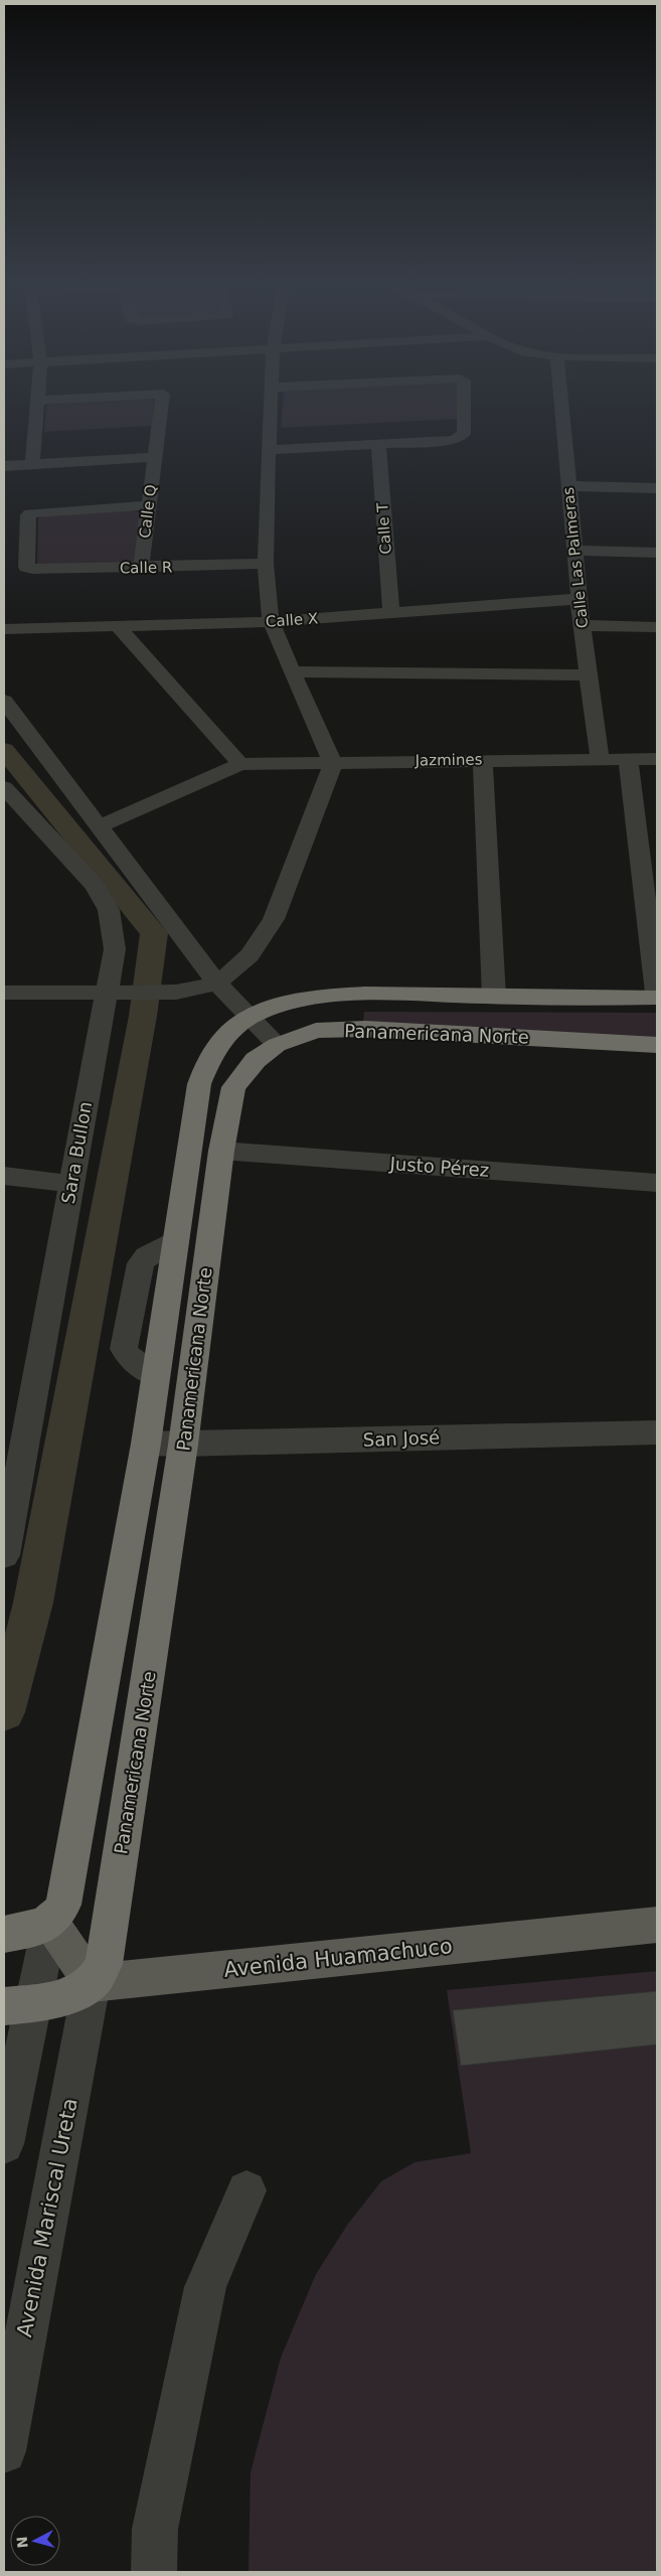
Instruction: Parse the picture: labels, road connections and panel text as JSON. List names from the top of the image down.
{
  "streets": {
    "highway": ["Panamericana Norte"],
    "main road": ["Avenida Huamachuco"],
    "street": [
      "Calle Q",
      "Calle T",
      "Calle Las Palmeras",
      "Calle R",
      "Calle X",
      "Jazmines",
      "Sara Bullon",
      "Justo Pérez",
      "San José",
      "Avenida Mariscal Ureta"
    ]
  },
  "crossings": [
    ["Calle Q", "Calle R"],
    ["Calle T", "Calle X"],
    ["Calle Las Palmeras", "Calle X"],
    ["Calle Las Palmeras", "Jazmines"],
    ["Panamericana Norte", "Justo Pérez"],
    ["Panamericana Norte", "San José"],
    ["Panamericana Norte", "Avenida Huamachuco"],
    ["Panamericana Norte", "Avenida Mariscal Ureta"],
    ["Avenida Huamachuco", "Avenida Mariscal Ureta"]
  ],
  "north": "left"
}
